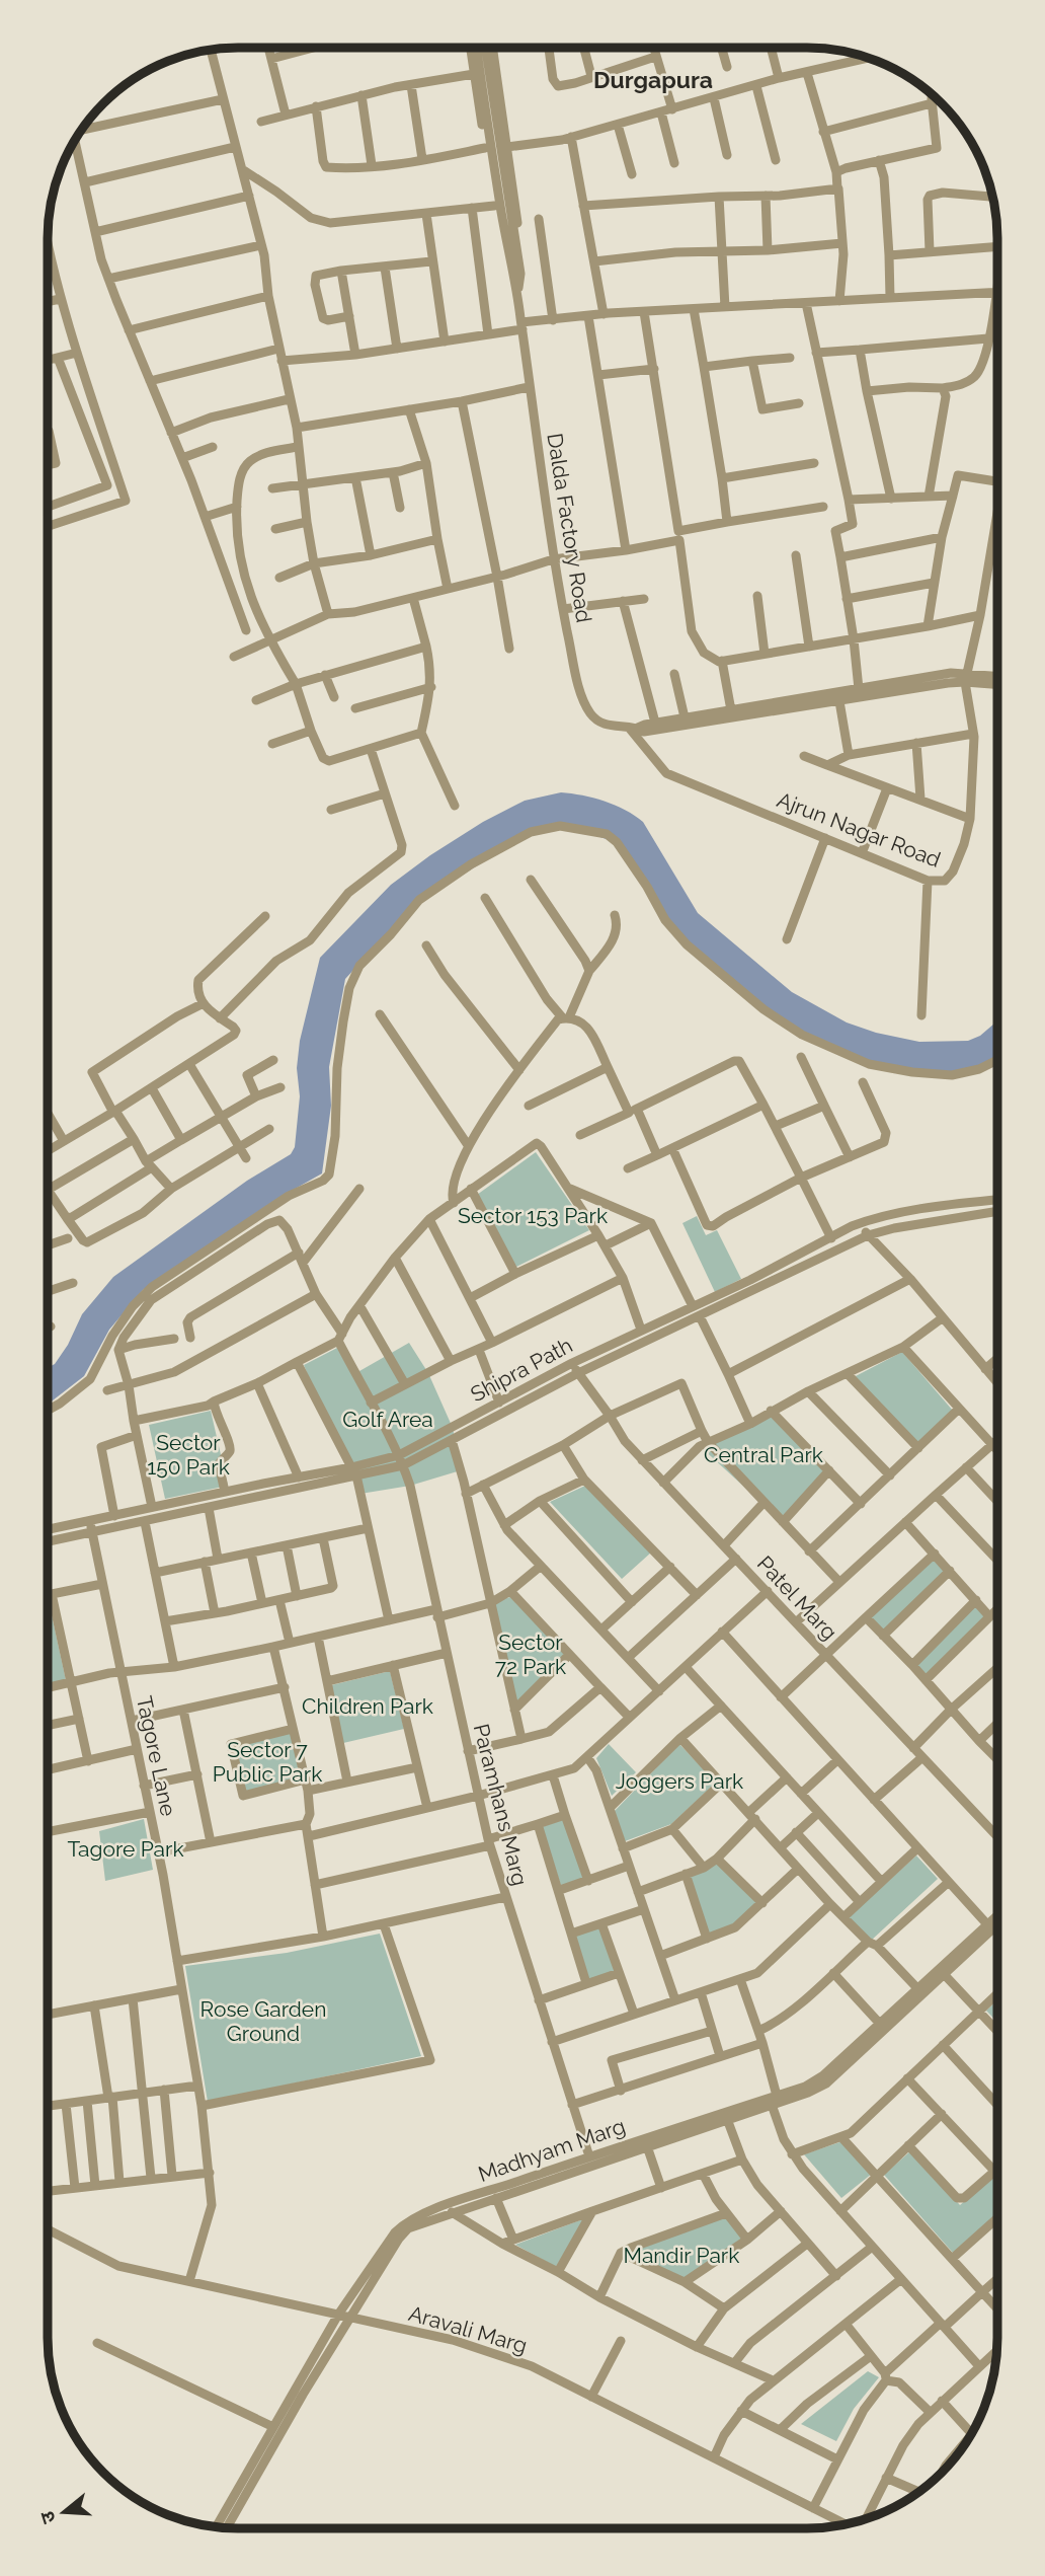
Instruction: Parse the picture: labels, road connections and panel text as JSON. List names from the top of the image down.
{
  "streets": {
    "street": [
      "Dalda Factory Road",
      "Ajrun Nagar Road",
      "Shipra Path",
      "Patel Marg",
      "Tagore Lane",
      "Paramhans Marg",
      "Madhyam Marg",
      "Aravali Marg"
    ]
  },
  "crossings": [
    ["Dalda Factory Road", "Ajrun Nagar Road"],
    ["Shipra Path", "Patel Marg"],
    ["Shipra Path", "Tagore Lane"],
    ["Shipra Path", "Paramhans Marg"],
    ["Tagore Lane", "Aravali Marg"],
    ["Paramhans Marg", "Madhyam Marg"],
    ["Madhyam Marg", "Aravali Marg"]
  ],
  "districts": ["Durgapura"],
  "parks": [
    "Sector 153 Park",
    "Golf Area",
    "Sector 150 Park",
    "Central Park",
    "Sector 72 Park",
    "Children Park",
    "Sector 7 Public Park",
    "Joggers Park",
    "Tagore Park",
    "Rose Garden Ground",
    "Mandir Park"
  ],
  "north": "left"
}
